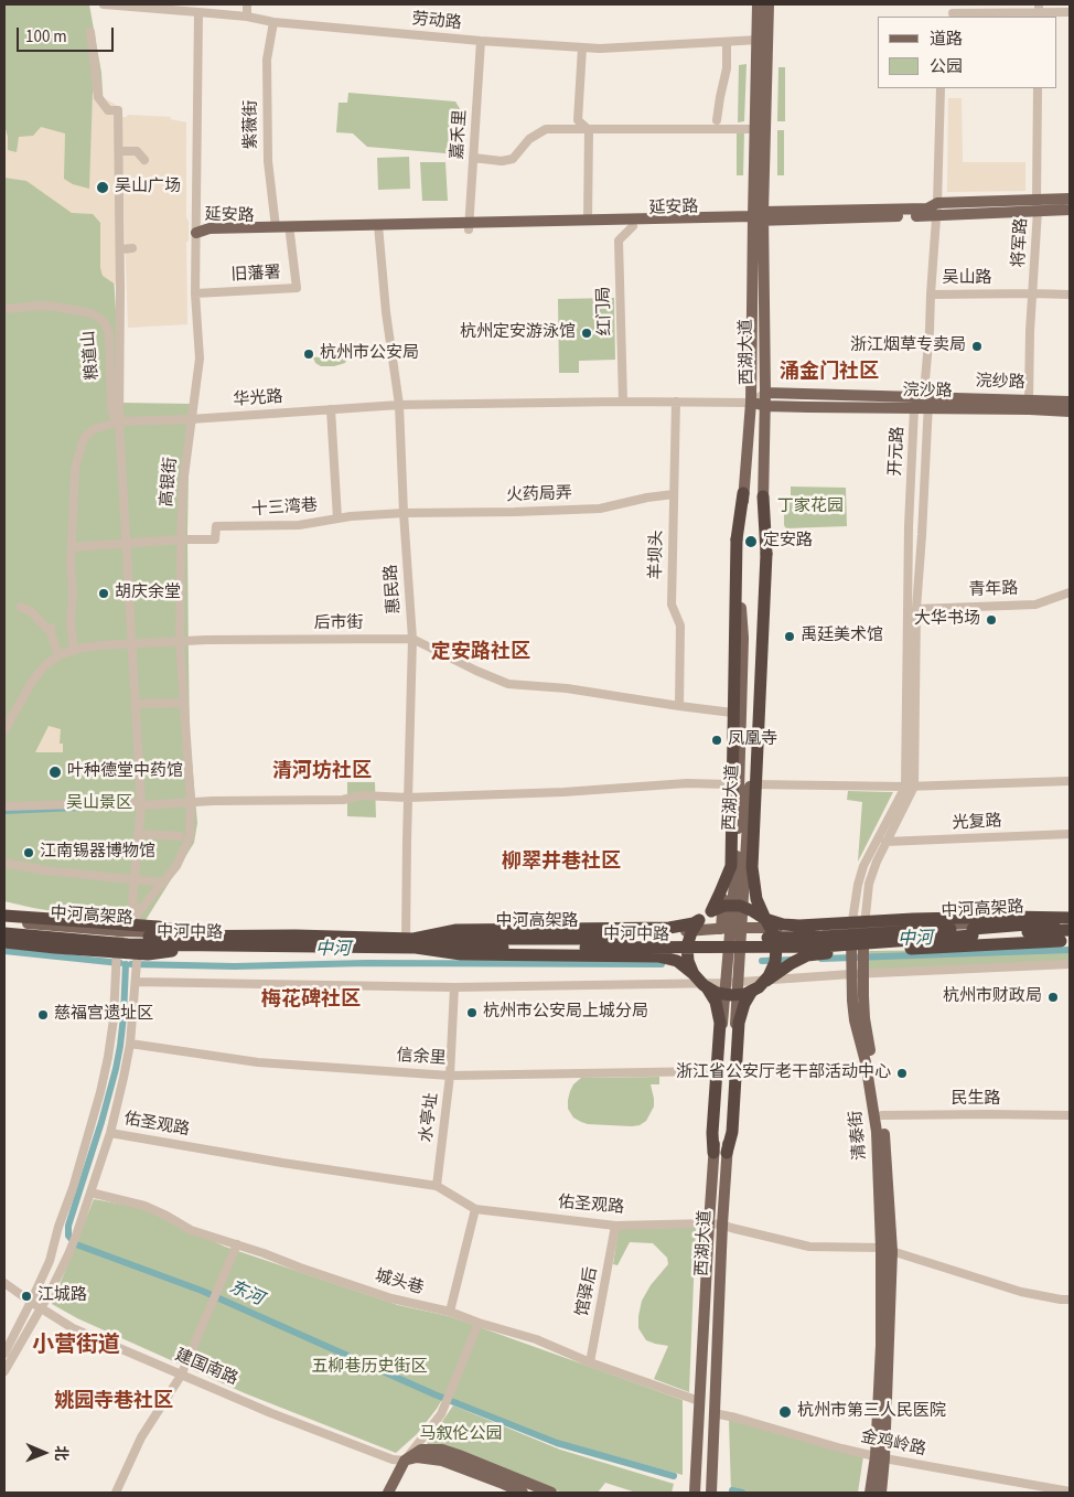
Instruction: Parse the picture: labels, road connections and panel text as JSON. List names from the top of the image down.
{
  "streets": {
    "highway": ["中河高架路"],
    "main road": [
      "延安路",
      "西湖大道",
      "浣纱路",
      "浣沙路",
      "中河中路",
      "清泰街",
      "建国南路"
    ],
    "street": [
      "劳动路",
      "紫薇街",
      "嘉禾里",
      "将军路",
      "旧藩署",
      "吴山路",
      "红门局",
      "粮道山",
      "华光路",
      "开元路",
      "高银街",
      "火药局弄",
      "十三湾巷",
      "羊坝头",
      "惠民路",
      "青年路",
      "后市街",
      "光复路",
      "信余里",
      "民生路",
      "水亭址",
      "佑圣观路",
      "城头巷",
      "馆驿后",
      "金鸡岭路"
    ]
  },
  "crossings": [
    ["劳动路", "紫薇街"],
    ["劳动路", "嘉禾里"],
    ["劳动路", "西湖大道"],
    ["劳动路", "高银街"],
    ["紫薇街", "延安路"],
    ["嘉禾里", "延安路"],
    ["延安路", "将军路"],
    ["延安路", "旧藩署"],
    ["延安路", "红门局"],
    ["延安路", "西湖大道"],
    ["延安路", "开元路"],
    ["延安路", "高银街"],
    ["延安路", "惠民路"],
    ["将军路", "吴山路"],
    ["将军路", "浣纱路"],
    ["旧藩署", "高银街"],
    ["吴山路", "开元路"],
    ["西湖大道", "浣纱路"],
    ["西湖大道", "浣沙路"],
    ["西湖大道", "中河中路"],
    ["西湖大道", "佑圣观路"],
    ["西湖大道", "城头巷"],
    ["西湖大道", "金鸡岭路"],
    ["粮道山", "华光路"],
    ["浣纱路", "浣沙路"],
    ["浣纱路", "开元路"],
    ["浣沙路", "开元路"],
    ["华光路", "高银街"],
    ["华光路", "惠民路"],
    ["华光路", "后市街"],
    ["开元路", "青年路"],
    ["开元路", "清泰街"],
    ["高银街", "十三湾巷"],
    ["高银街", "后市街"],
    ["高银街", "中河中路"],
    ["火药局弄", "十三湾巷"],
    ["火药局弄", "羊坝头"],
    ["火药局弄", "惠民路"],
    ["十三湾巷", "惠民路"],
    ["羊坝头", "后市街"],
    ["惠民路", "后市街"],
    ["惠民路", "中河高架路"],
    ["惠民路", "中河中路"],
    ["光复路", "清泰街"],
    ["中河高架路", "中河中路"],
    ["中河中路", "清泰街"],
    ["信余里", "水亭址"],
    ["民生路", "清泰街"],
    ["水亭址", "佑圣观路"],
    ["佑圣观路", "清泰街"],
    ["佑圣观路", "馆驿后"],
    ["清泰街", "金鸡岭路"],
    ["城头巷", "馆驿后"]
  ],
  "districts": [
    "涌金门社区",
    "定安路社区",
    "清河坊社区",
    "柳翠井巷社区",
    "梅花碑社区",
    "小营街道",
    "姚园寺巷社区"
  ],
  "water": ["中河", "东河"],
  "parks": [
    "丁家花园",
    "吴山景区",
    "五柳巷历史街区",
    "马叙伦公园"
  ],
  "places": [
    "吴山广场",
    "杭州定安游泳馆",
    "浙江烟草专卖局",
    "杭州市公安局",
    "定安路",
    "胡庆余堂",
    "大华书场",
    "禹廷美术馆",
    "凤凰寺",
    "叶种德堂中药馆",
    "江南锡器博物馆",
    "杭州市财政局",
    "杭州市公安局上城分局",
    "慈福宫遗址区",
    "浙江省公安厅老干部活动中心",
    "江城路",
    "杭州市第三人民医院"
  ],
  "legend": ["道路", "公园"],
  "scale_bar": "100 m",
  "north": "right"
}
